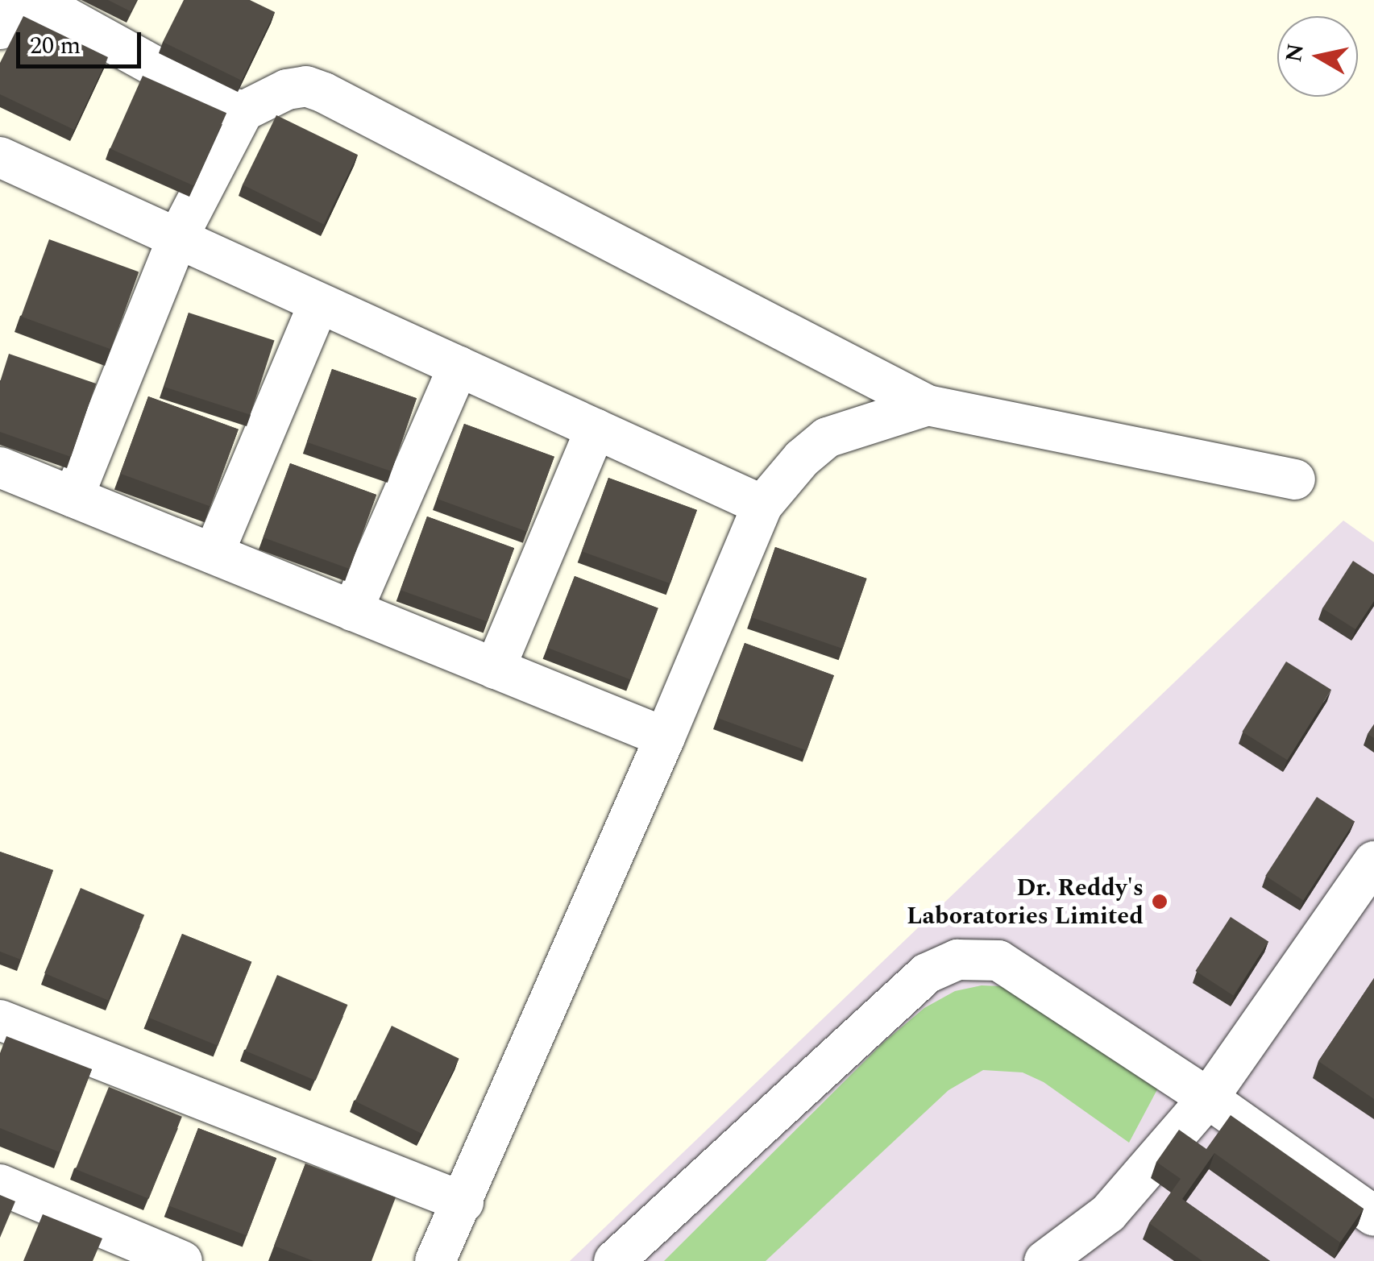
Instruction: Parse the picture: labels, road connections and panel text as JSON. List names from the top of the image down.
{
  "places": ["Dr. Reddy's Laboratories Limited"],
  "scale_bar": "20 m",
  "north": "left"
}
